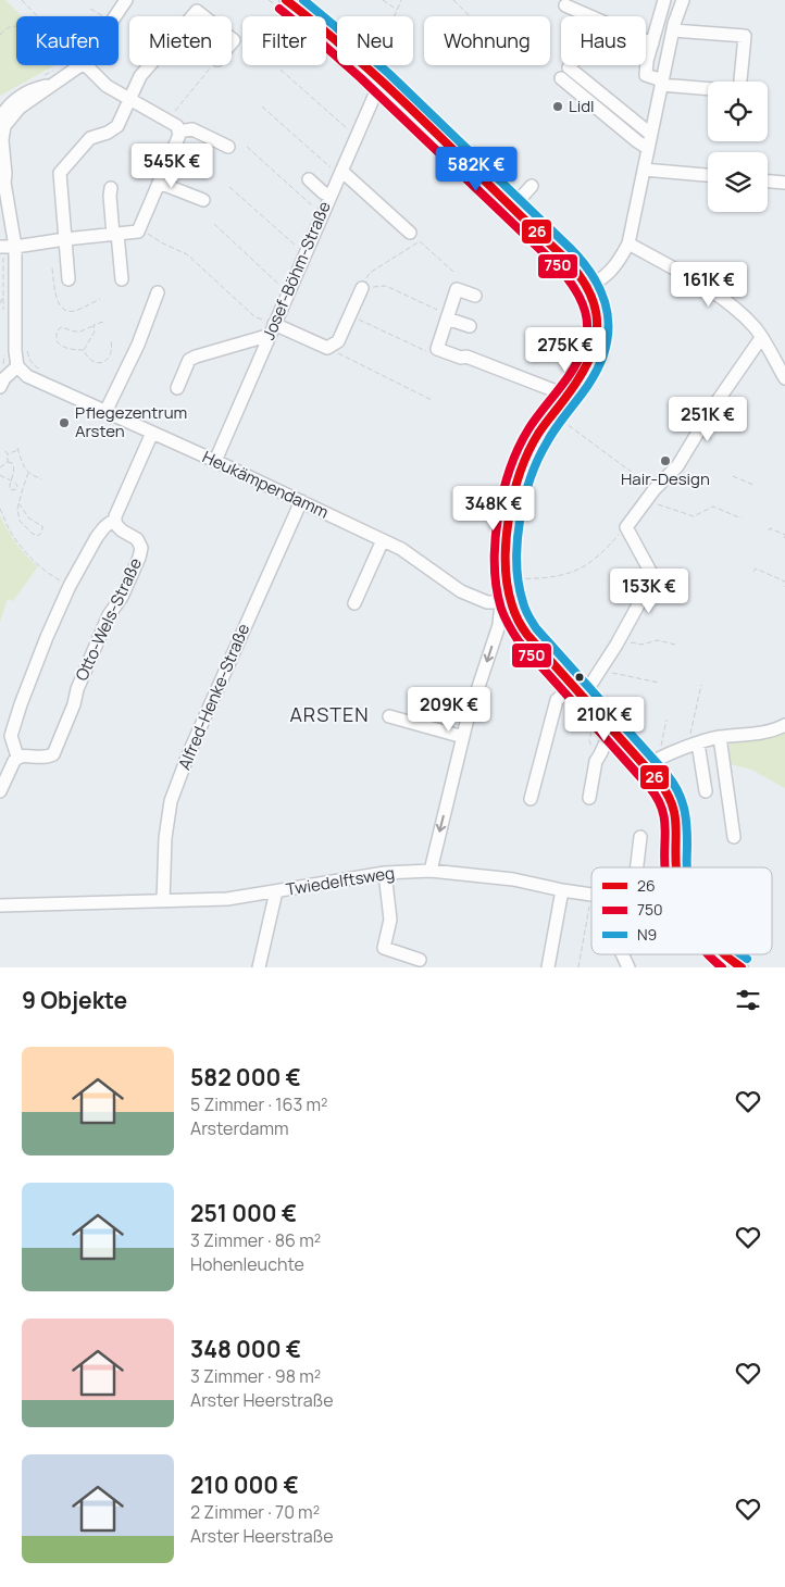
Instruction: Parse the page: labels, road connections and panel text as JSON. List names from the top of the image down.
{
  "streets": {
    "street": [
      "Josef-Böhm-Straße",
      "Heukämpendamm",
      "Otto-Wels-Straße",
      "Alfred-Henke-Straße",
      "Twiedelftsweg"
    ]
  },
  "crossings": [
    ["Josef-Böhm-Straße", "Heukämpendamm"],
    ["Heukämpendamm", "Alfred-Henke-Straße"],
    ["Alfred-Henke-Straße", "Twiedelftsweg"]
  ],
  "districts": ["ARSTEN"],
  "places": ["Lidl", "Pflegezentrum Arsten", "Hair-Design"],
  "lines": ["transit line 26", "transit line N9", "transit line 750"],
  "legend": ["26", "750", "N9"],
  "page": {
    "chip": [
      "Kaufen",
      "Mieten",
      "Filter",
      "Neu",
      "Wohnung",
      "Haus"
    ],
    "price": [
      "545K €",
      "582K €",
      "161K €",
      "275K €",
      "251K €",
      "348K €",
      "153K €",
      "209K €",
      "210K €"
    ],
    "heading": "9 Objekte",
    "list": [
      {
        "name": "582 000 €",
        "note": "5 Zimmer · 163 m² · Arsterdamm"
      },
      {
        "name": "251 000 €",
        "note": "3 Zimmer · 86 m² · Hohenleuchte"
      },
      {
        "name": "348 000 €",
        "note": "3 Zimmer · 98 m² · Arster Heerstraße"
      },
      {
        "name": "210 000 €",
        "note": "2 Zimmer · 70 m² · Arster Heerstraße"
      }
    ]
  }
}
